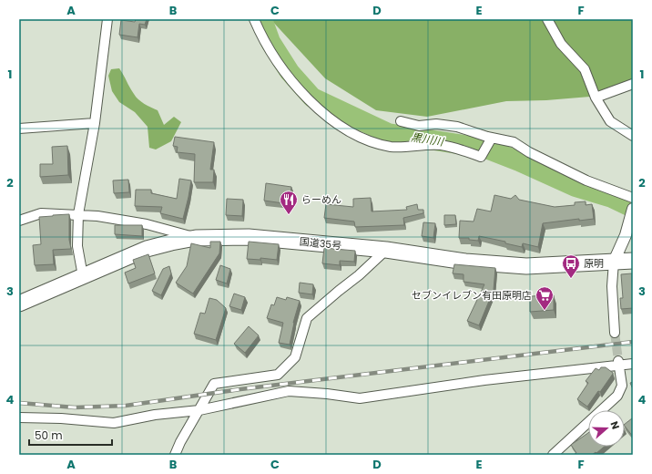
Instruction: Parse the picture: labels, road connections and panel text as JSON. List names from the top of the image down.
{
  "streets": {
    "highway": ["国道35号"]
  },
  "water": ["黒川川"],
  "places": {
    "restaurant": ["らーめん"],
    "bus stop": ["原明"],
    "supermarket": ["セブンイレブン有田原明店"]
  },
  "scale_bar": "50 m",
  "north": "right",
  "grid": {
    "columns": [
      "A",
      "B",
      "C",
      "D",
      "E",
      "F"
    ],
    "rows": [
      "1",
      "2",
      "3",
      "4"
    ]
  }
}
